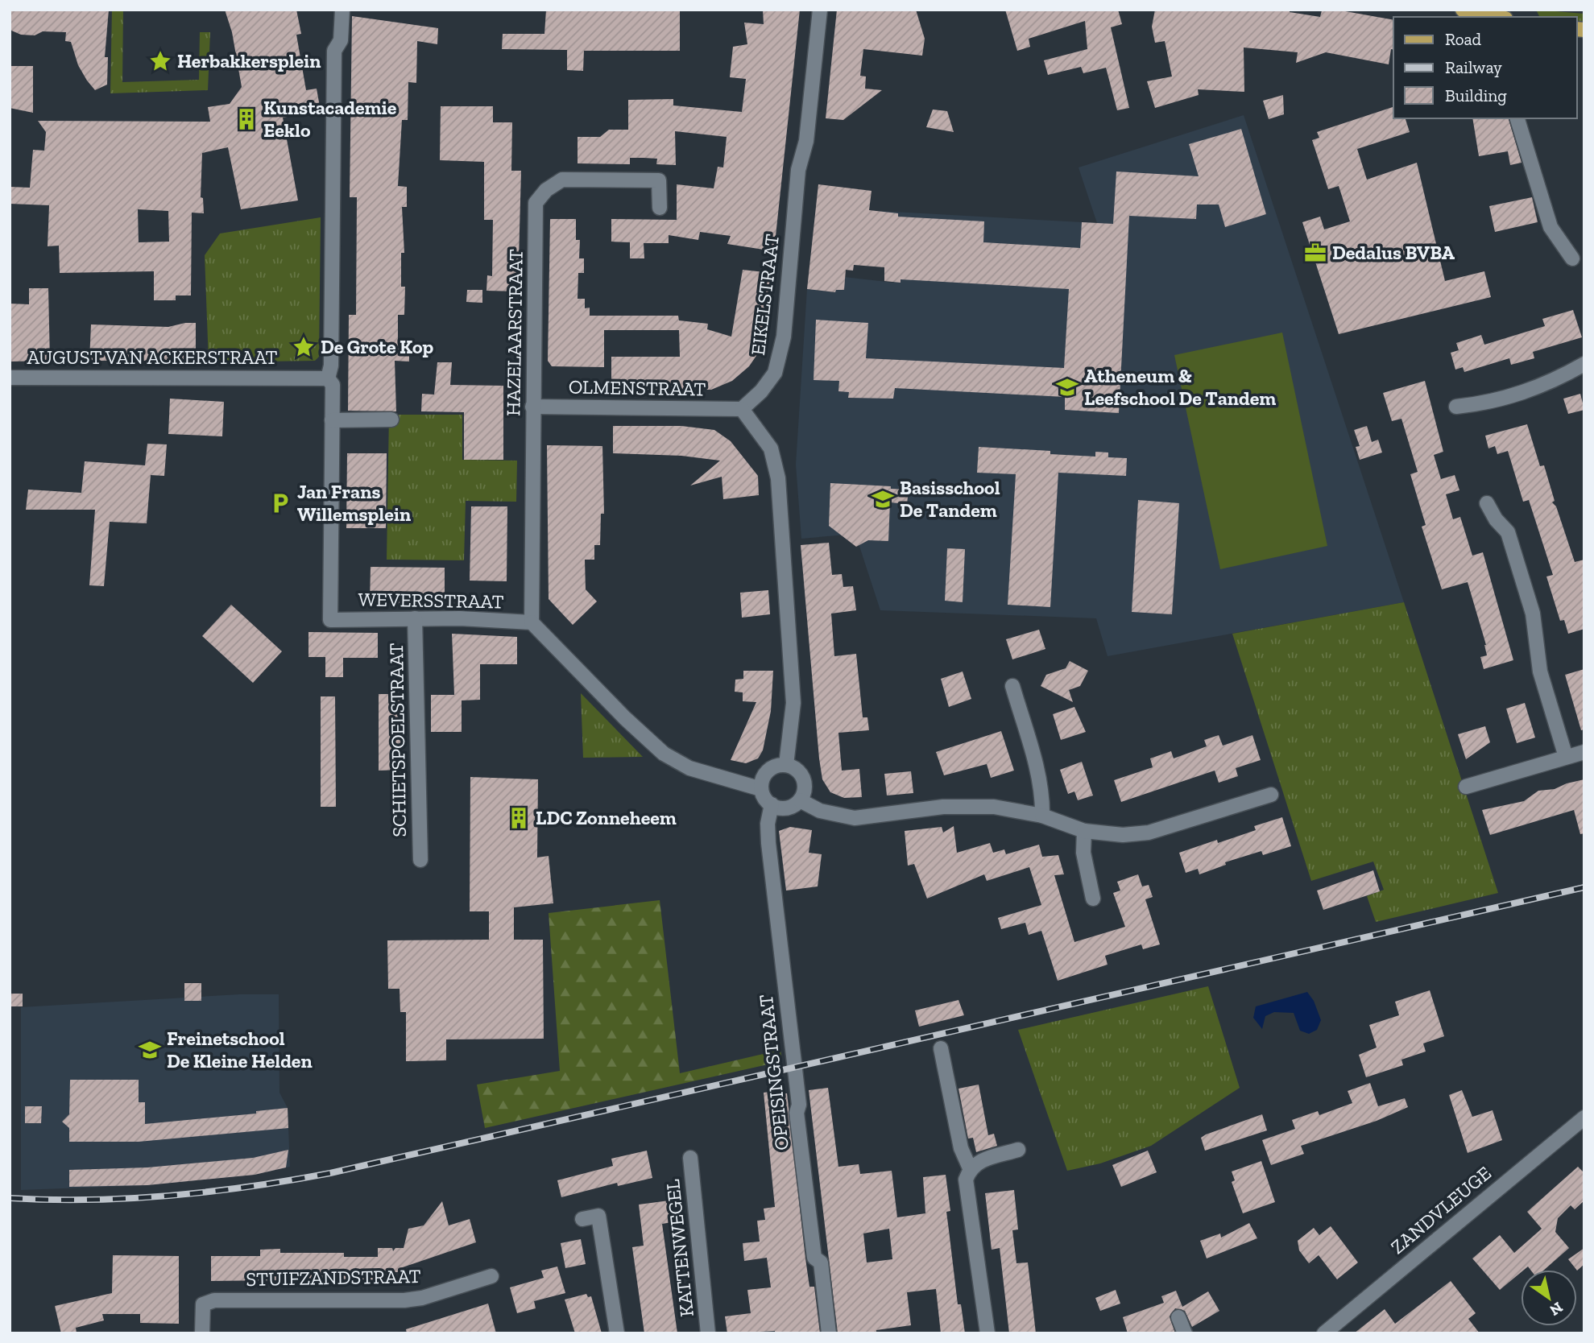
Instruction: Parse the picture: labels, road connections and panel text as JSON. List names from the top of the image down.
{
  "streets": {
    "street": [
      "EIKELSTRAAT",
      "HAZELAARSTRAAT",
      "AUGUST VAN ACKERSTRAAT",
      "OLMENSTRAAT",
      "WEVERSSTRAAT",
      "SCHIETSPOELSTRAAT",
      "OPEISINGSTRAAT",
      "ZANDVLEUGE",
      "KATTENWEGEL",
      "STUIFZANDSTRAAT"
    ]
  },
  "crossings": [
    ["EIKELSTRAAT", "OLMENSTRAAT"],
    ["HAZELAARSTRAAT", "OLMENSTRAAT"],
    ["HAZELAARSTRAAT", "WEVERSSTRAAT"],
    ["WEVERSSTRAAT", "SCHIETSPOELSTRAAT"]
  ],
  "places": {
    "place": ["Herbakkersplein", "De Grote Kop"],
    "building": ["Kunstacademie Eeklo", "LDC Zonneheem"],
    "office": ["Dedalus BVBA"],
    "school or university": ["Atheneum & Leefschool De Tandem", "Basisschool De Tandem", "Freinetschool De Kleine Helden"],
    "parking": ["Jan Frans Willemsplein"]
  },
  "legend": ["Road", "Railway", "Building"],
  "north": "bottom right"
}
